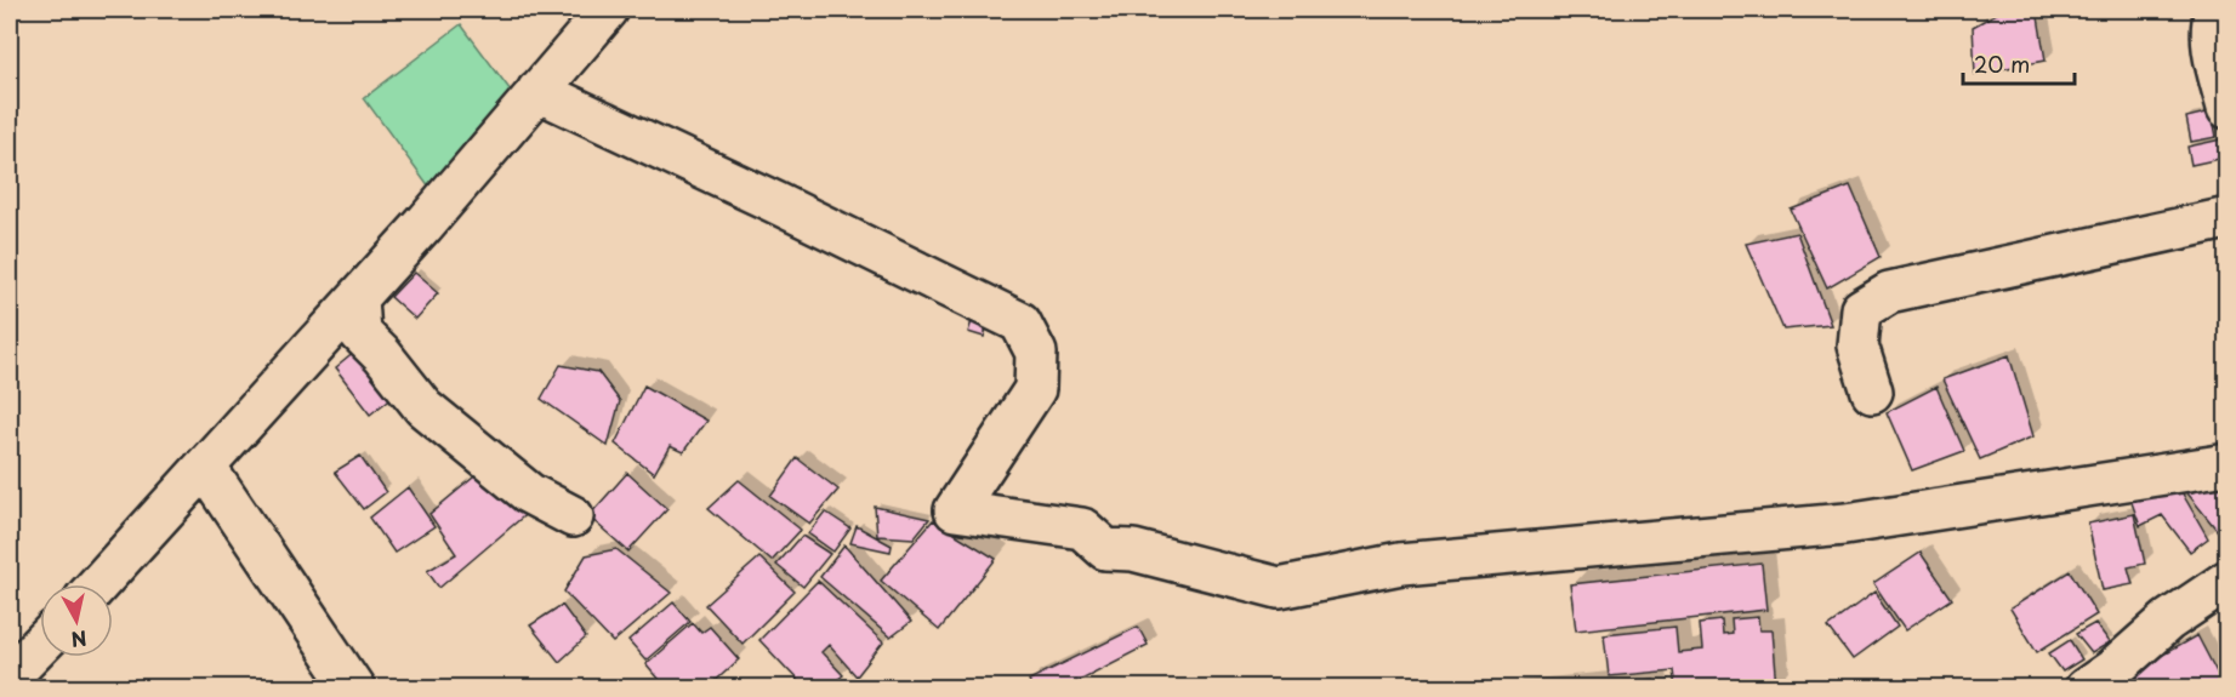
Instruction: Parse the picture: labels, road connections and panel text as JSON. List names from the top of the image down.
{
  "scale_bar": "20 m",
  "north": "bottom"
}
